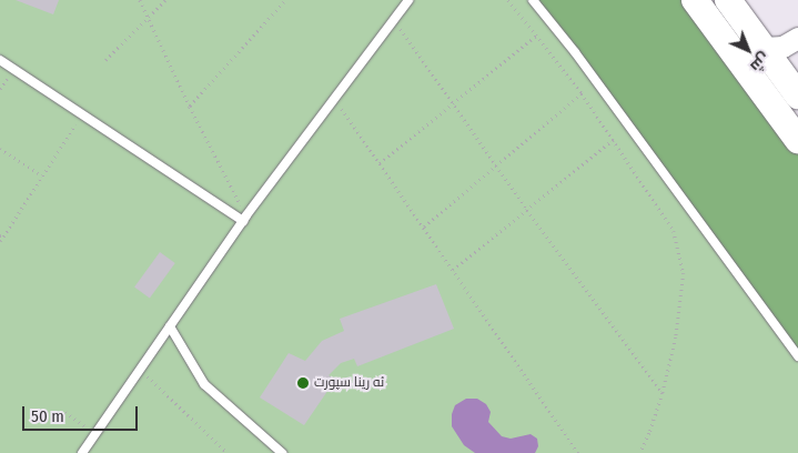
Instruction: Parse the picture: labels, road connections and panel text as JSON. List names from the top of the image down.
{
  "places": ["ئه رينا سپورت"],
  "scale_bar": "50 m",
  "north": "bottom right"
}
